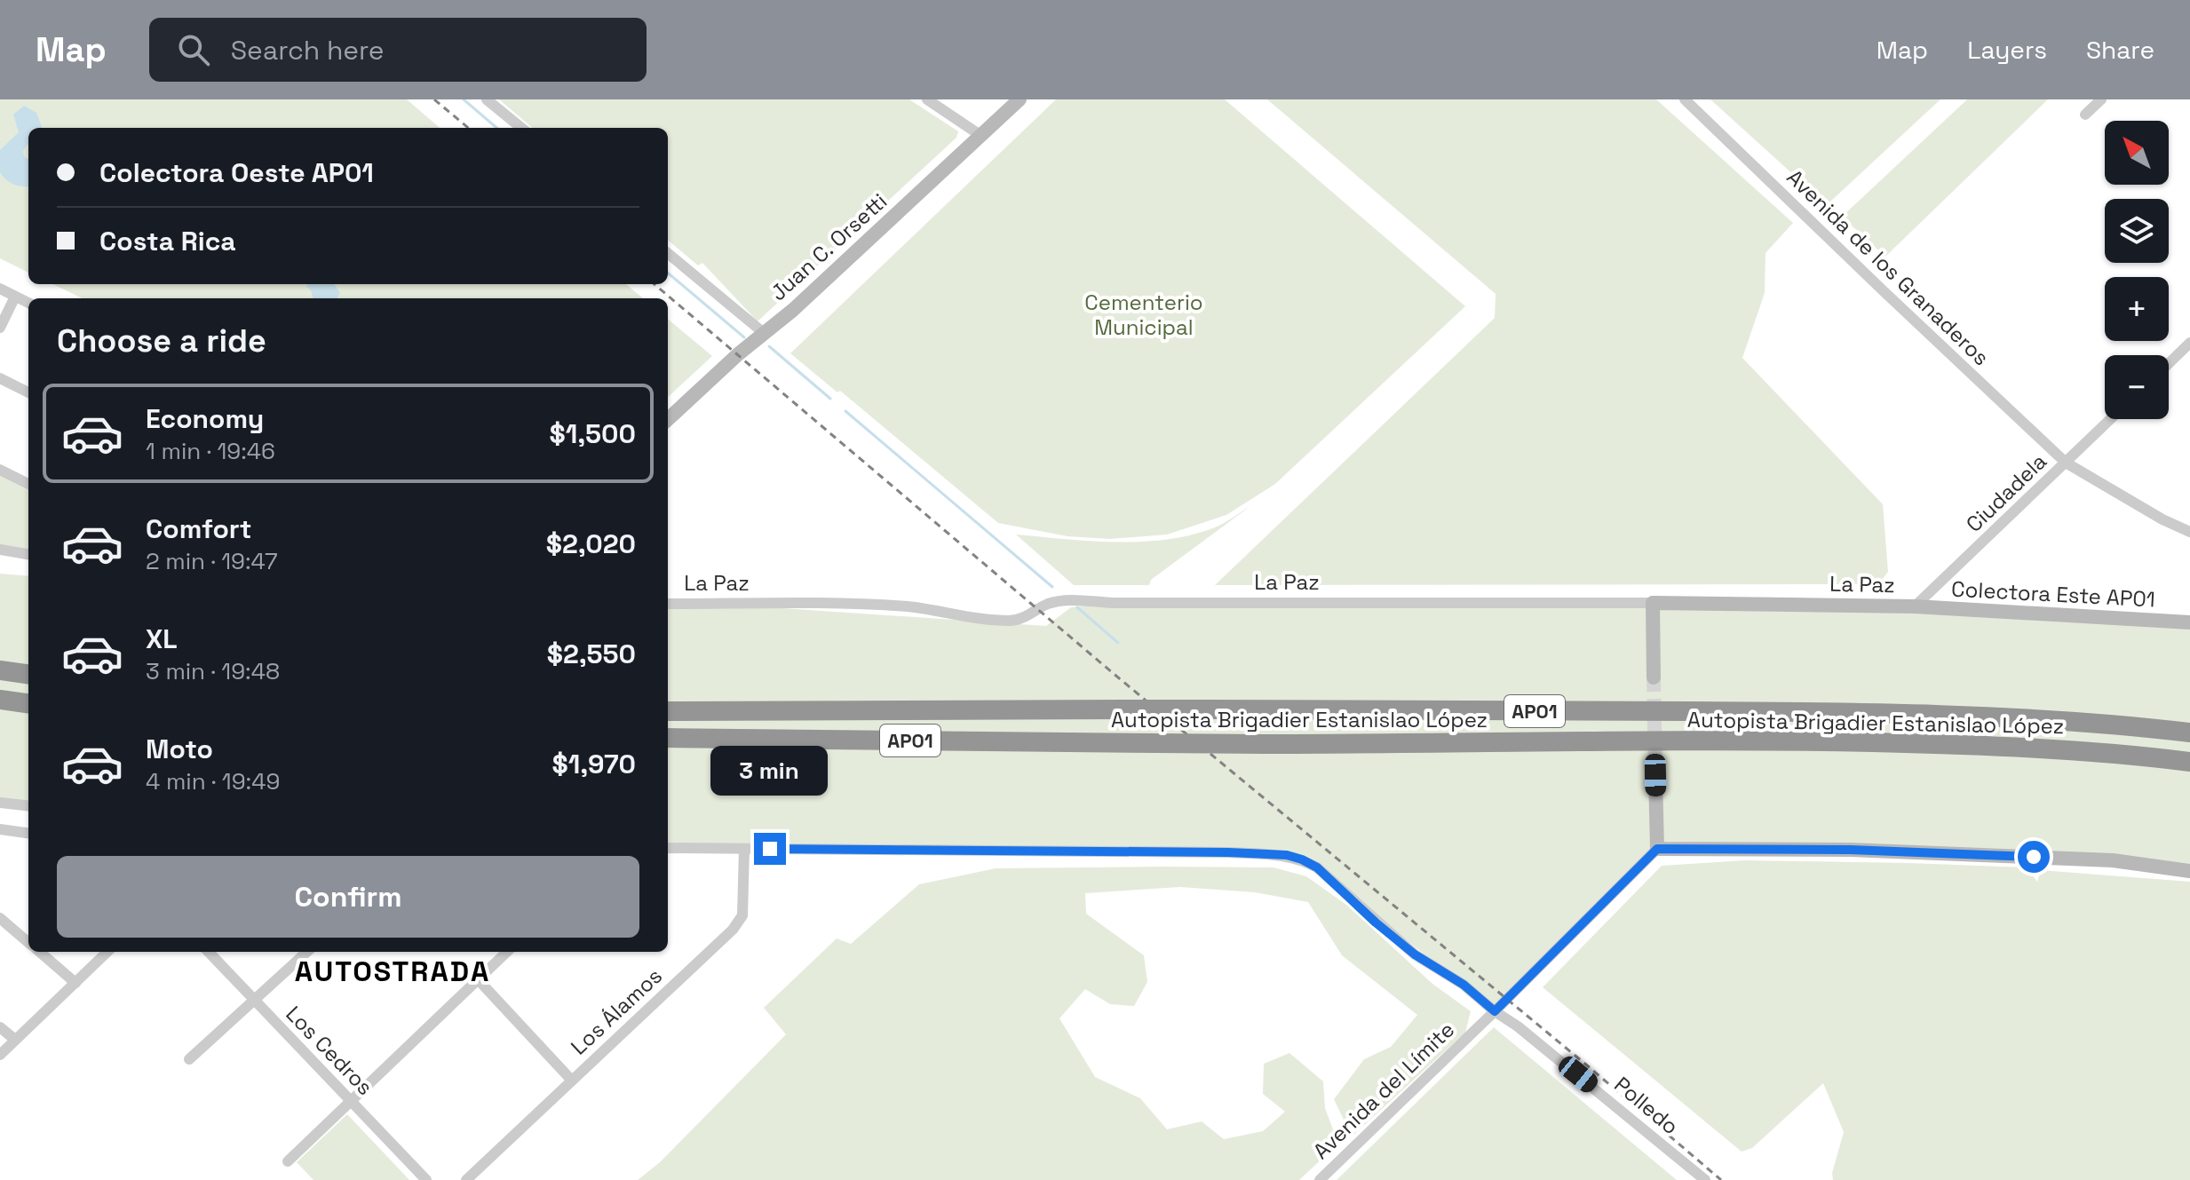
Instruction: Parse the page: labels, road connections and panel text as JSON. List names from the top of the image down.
{
  "streets": {
    "highway": ["AP01", "Autopista Brigadier Estanislao López"],
    "street": [
      "Juan C. Orsetti",
      "Avenida de los Granaderos",
      "Ciudadela",
      "La Paz",
      "Colectora Este AP01",
      "Los Álamos",
      "Los Cedros",
      "Avenida del Límite",
      "Polledo"
    ]
  },
  "crossings": [
    ["Avenida de los Granaderos", "Ciudadela"],
    ["Ciudadela", "La Paz"],
    ["Ciudadela", "Colectora Este AP01"],
    ["La Paz", "Colectora Este AP01"],
    ["Los Álamos", "Polledo"],
    ["Avenida del Límite", "Polledo"]
  ],
  "districts": ["AUTOSTRADA"],
  "parks": ["Cementerio Municipal"],
  "north": "top left",
  "page": {
    "header": "Map",
    "search": "Search here",
    "nav": ["Map", "Layers", "Share"],
    "map_buttons": ["+", "−"],
    "banner": ["Colectora Oeste AP01", "Costa Rica"],
    "heading": "Choose a ride",
    "list": [
      {
        "name": "Economy",
        "note": "1 min · 19:46",
        "value": "$1,500"
      },
      {
        "name": "Comfort",
        "note": "2 min · 19:47",
        "value": "$2,020"
      },
      {
        "name": "XL",
        "note": "3 min · 19:48",
        "value": "$2,550"
      },
      {
        "name": "Moto",
        "note": "4 min · 19:49",
        "value": "$1,970"
      }
    ],
    "bubble": "3 min",
    "buttons": "Confirm"
  }
}
